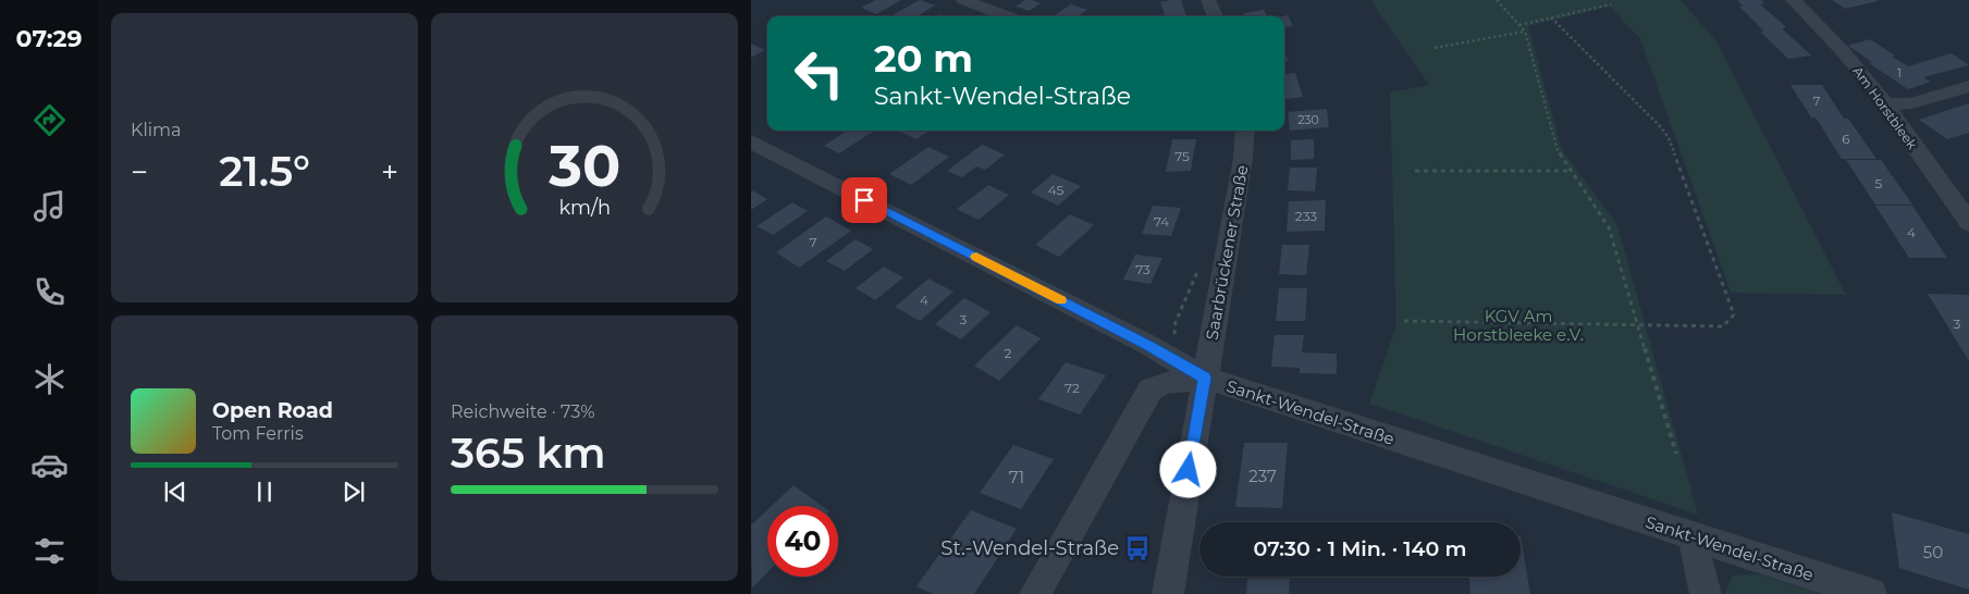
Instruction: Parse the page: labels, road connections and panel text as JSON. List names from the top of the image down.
{
  "streets": {
    "street": ["Am Horstbleek", "Saarbrückener Straße", "Sankt-Wendel-Straße"]
  },
  "crossings": [
    ["Saarbrückener Straße", "Sankt-Wendel-Straße"]
  ],
  "parks": ["KGV Am Horstbleeke e.V."],
  "places": {
    "bus stop": ["St.-Wendel-Straße"]
  },
  "house_numbers": [
    "1",
    "7",
    "230",
    "6",
    "75",
    "5",
    "45",
    "233",
    "74",
    "4",
    "7",
    "73",
    "4",
    "3",
    "3",
    "2",
    "72",
    "237",
    "71",
    "50"
  ],
  "page": {
    "tabs": "07:29",
    "tile": [
      "Klima",
      ["Reichweite · 73%", "365 km"]
    ],
    "turn": ["20 m", "Sankt-Wendel-Straße"],
    "heat": ["−", "21.5°", "+"],
    "song": ["Open Road", "Tom Ferris"],
    "limit": "40",
    "trip": "07:30 · 1 Min. · 140 m",
    "gauge": ["30", "km/h"]
  }
}
